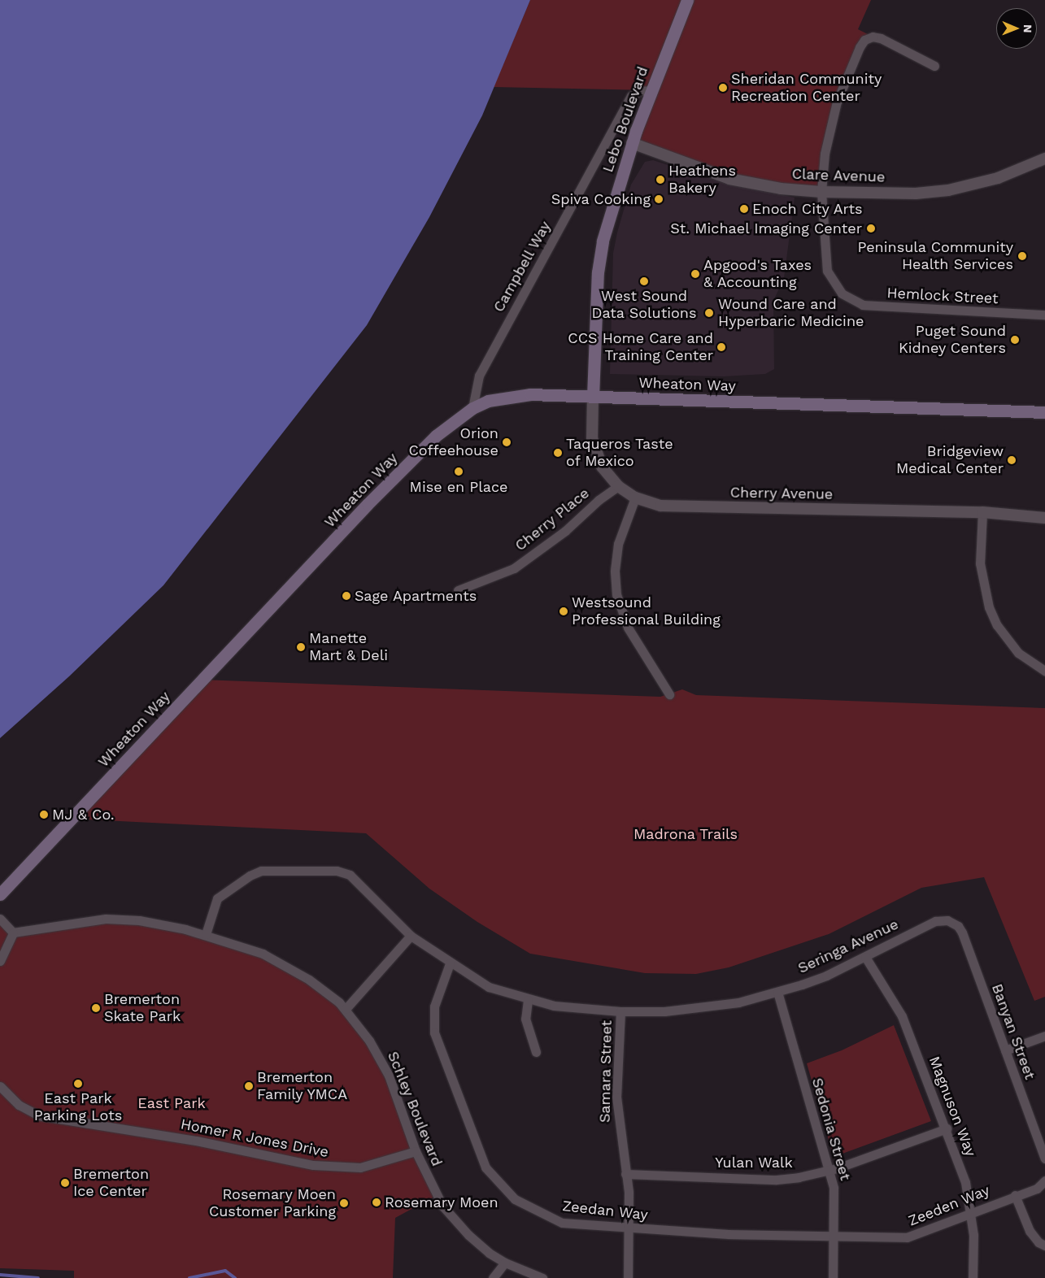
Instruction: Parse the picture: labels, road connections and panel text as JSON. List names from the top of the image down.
{
  "streets": {
    "main road": ["Lebo Boulevard", "Wheaton Way"],
    "street": [
      "Clare Avenue",
      "Campbell Way",
      "Hemlock Street",
      "Cherry Avenue",
      "Cherry Place",
      "Seringa Avenue",
      "Banyan Street",
      "Samara Street",
      "Magnuson Way",
      "Schley Boulevard",
      "Sedonia Street",
      "Homer R Jones Drive",
      "Yulan Walk",
      "Zeeden Way",
      "Zeedan Way"
    ]
  },
  "crossings": [
    ["Lebo Boulevard", "Clare Avenue"],
    ["Lebo Boulevard", "Campbell Way"],
    ["Lebo Boulevard", "Wheaton Way"],
    ["Lebo Boulevard", "Cherry Avenue"],
    ["Clare Avenue", "Hemlock Street"],
    ["Campbell Way", "Wheaton Way"],
    ["Wheaton Way", "Cherry Avenue"],
    ["Cherry Avenue", "Cherry Place"],
    ["Seringa Avenue", "Banyan Street"],
    ["Seringa Avenue", "Samara Street"],
    ["Seringa Avenue", "Magnuson Way"],
    ["Seringa Avenue", "Schley Boulevard"],
    ["Seringa Avenue", "Sedonia Street"],
    ["Seringa Avenue", "Zeedan Way"],
    ["Samara Street", "Yulan Walk"],
    ["Samara Street", "Zeedan Way"],
    ["Magnuson Way", "Yulan Walk"],
    ["Magnuson Way", "Zeeden Way"],
    ["Schley Boulevard", "Homer R Jones Drive"],
    ["Sedonia Street", "Yulan Walk"],
    ["Sedonia Street", "Zeeden Way"],
    ["Sedonia Street", "Zeedan Way"],
    ["Zeeden Way", "Zeedan Way"]
  ],
  "parks": ["Madrona Trails", "East Park"],
  "places": [
    "Sheridan Community Recreation Center",
    "Heathens Bakery",
    "Spiva Cooking",
    "Enoch City Arts",
    "St. Michael Imaging Center",
    "Peninsula Community Health Services",
    "Apgood's Taxes & Accounting",
    "West Sound Data Solutions",
    "Wound Care and Hyperbaric Medicine",
    "Puget Sound Kidney Centers",
    "CCS Home Care and Training Center",
    "Orion Coffeehouse",
    "Taqueros Taste of Mexico",
    "Bridgeview Medical Center",
    "Mise en Place",
    "Sage Apartments",
    "Westsound Professional Building",
    "Manette Mart & Deli",
    "MJ & Co.",
    "Bremerton Skate Park",
    "East Park Parking Lots",
    "Bremerton Family YMCA",
    "Bremerton Ice Center",
    "Rosemary Moen",
    "Rosemary Moen Customer Parking"
  ],
  "north": "right"
}
